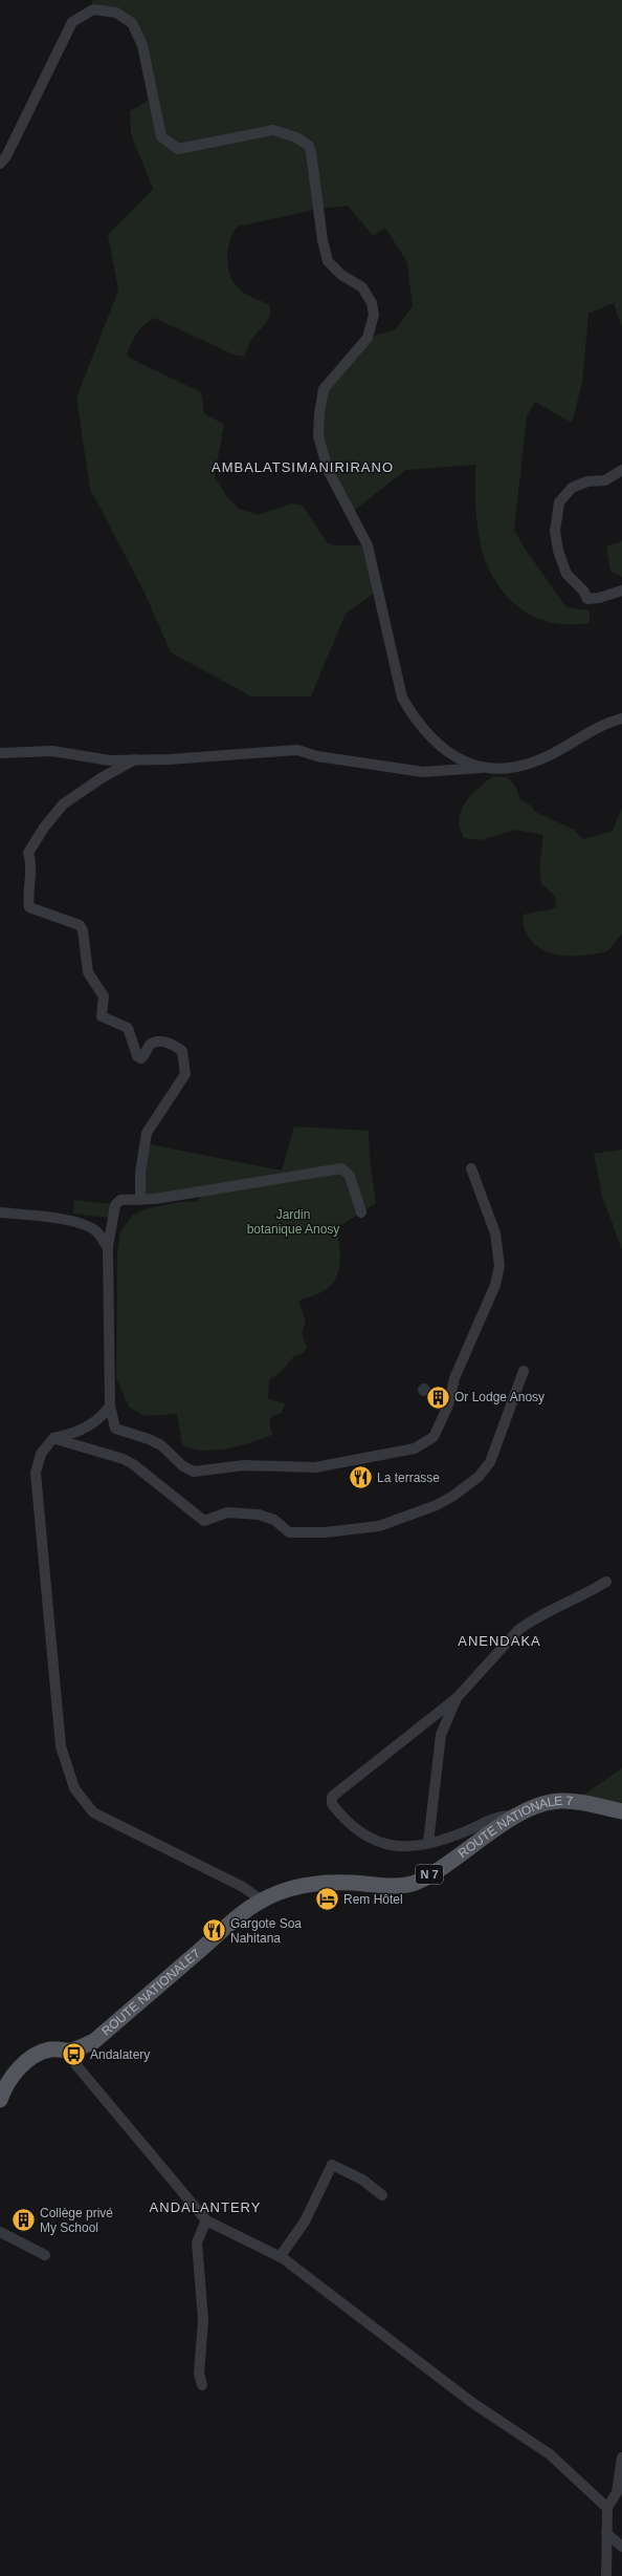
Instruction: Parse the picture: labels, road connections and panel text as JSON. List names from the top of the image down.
{
  "streets": {
    "main road": ["ROUTE NATIONALE 7", "N 7", "ROUTE NATIONALE7"]
  },
  "crossings": [
    ["ROUTE NATIONALE 7", "ROUTE NATIONALE7"]
  ],
  "districts": ["AMBALATSIMANIRIRANO", "ANENDAKA", "ANDALANTERY"],
  "parks": ["Jardin botanique Anosy"],
  "places": {
    "building": ["Or Lodge Anosy", "Collège privé My School"],
    "restaurant": ["La terrasse", "Gargote Soa Nahitana"],
    "hotel": ["Rem Hôtel"],
    "bus stop": ["Andalatery"]
  }
}
